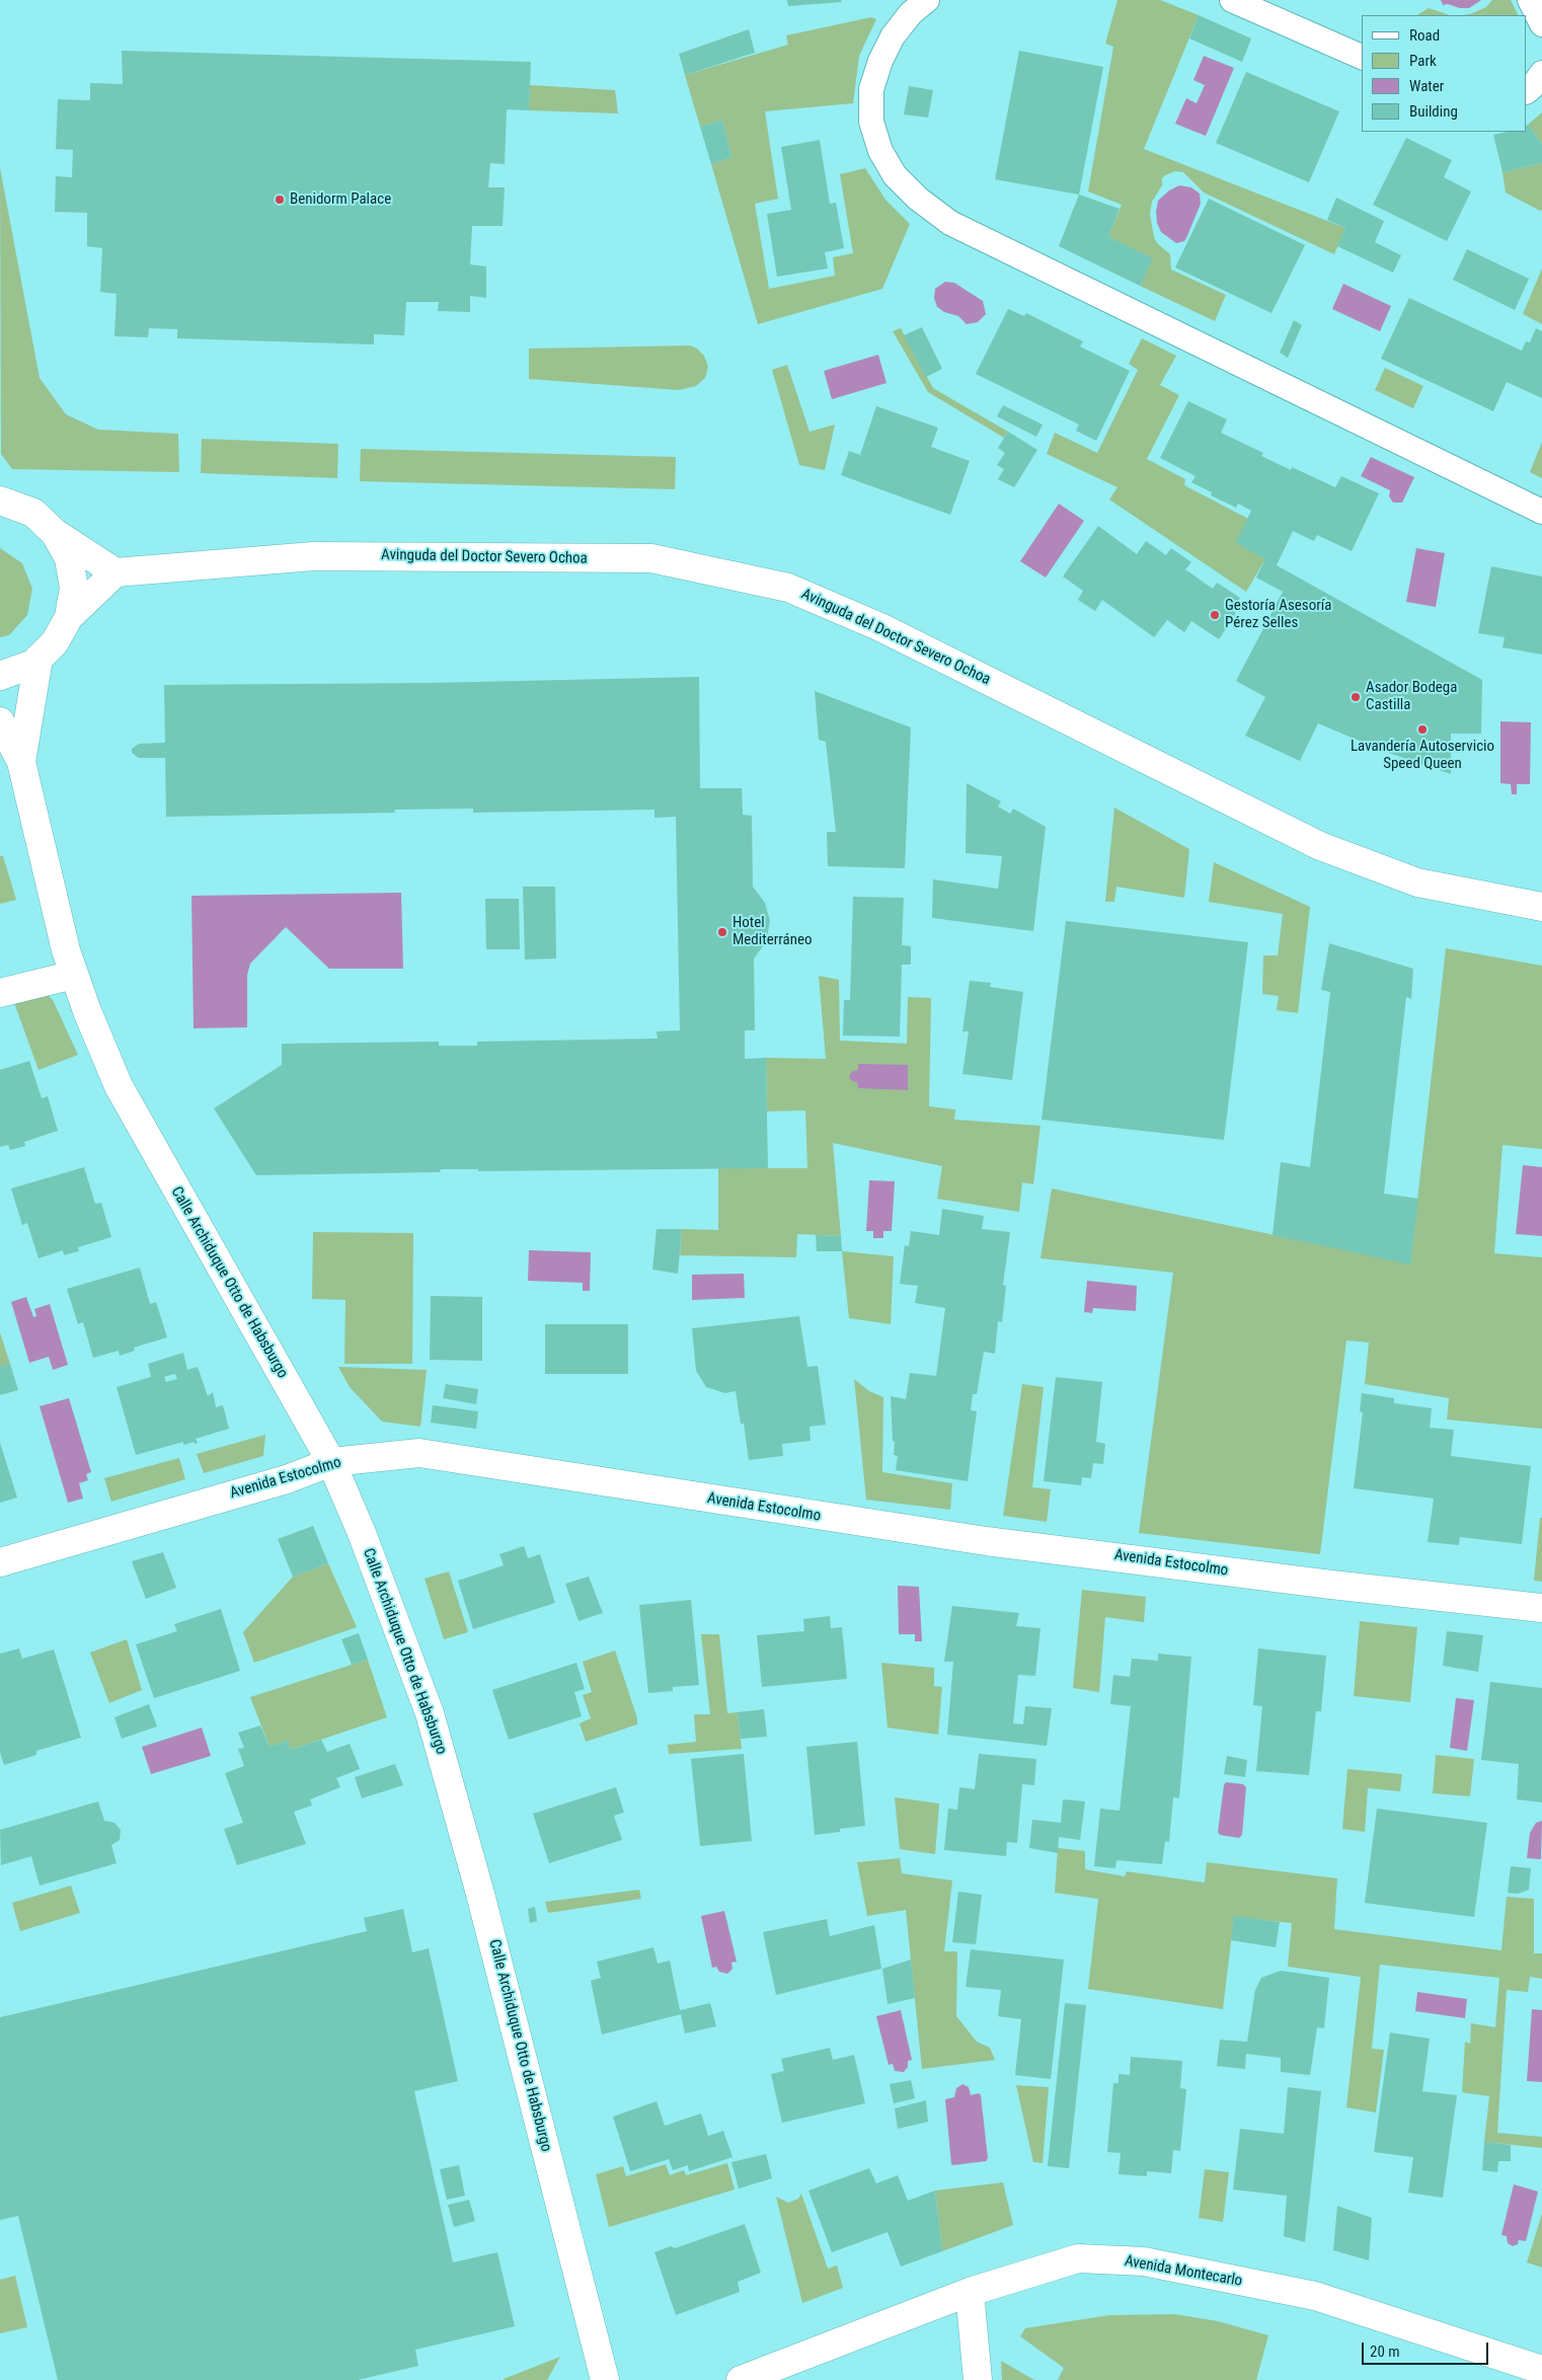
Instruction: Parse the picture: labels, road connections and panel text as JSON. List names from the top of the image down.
{
  "streets": {
    "street": [
      "Avinguda del Doctor Severo Ochoa",
      "Calle Archiduque Otto de Habsburgo",
      "Avenida Estocolmo",
      "Avenida Montecarlo"
    ]
  },
  "crossings": [
    ["Calle Archiduque Otto de Habsburgo", "Avenida Estocolmo"]
  ],
  "places": [
    "Benidorm Palace",
    "Gestoría Asesoría Pérez Selles",
    "Asador Bodega Castilla",
    "Lavandería Autoservicio Speed Queen",
    "Hotel Mediterráneo"
  ],
  "legend": [
    "Road",
    "Park",
    "Water",
    "Building"
  ],
  "scale_bar": "20 m"
}
